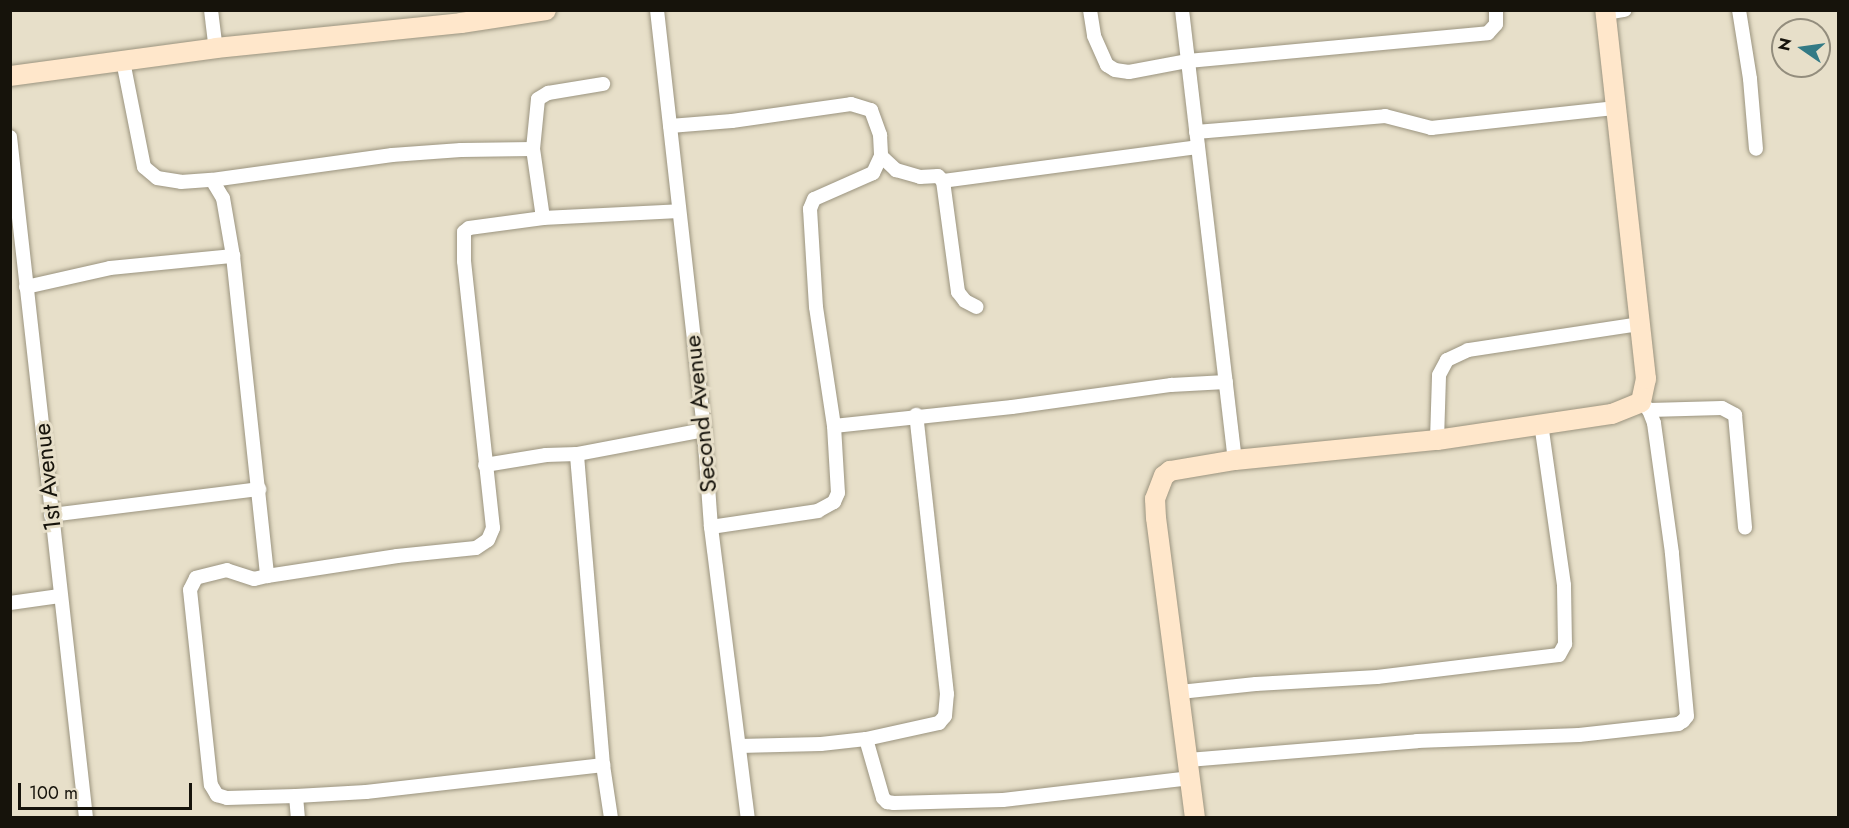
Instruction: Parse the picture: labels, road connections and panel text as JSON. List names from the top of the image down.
{
  "streets": {
    "street": ["Second Avenue", "1st Avenue"]
  },
  "scale_bar": "100 m",
  "north": "left"
}
